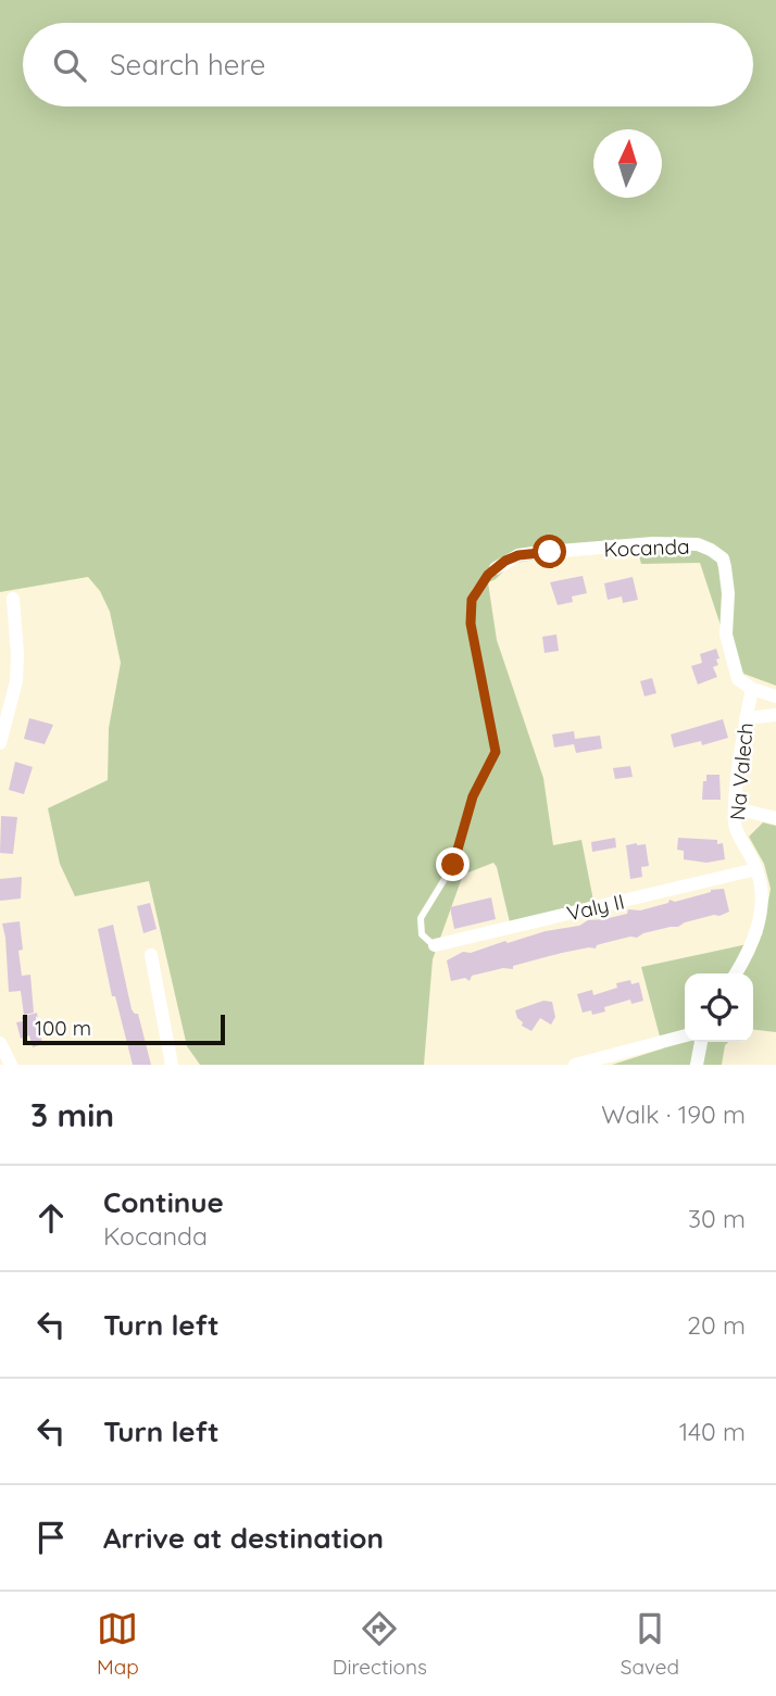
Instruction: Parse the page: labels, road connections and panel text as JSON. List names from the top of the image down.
{
  "streets": {
    "street": ["Kocanda", "Na Valech", "Valy II"]
  },
  "crossings": [
    ["Kocanda", "Na Valech"],
    ["Na Valech", "Valy II"]
  ],
  "scale_bar": "100 m",
  "north": "top",
  "page": {
    "search": "Search here",
    "scale": "100 m",
    "heading": ["3 min", "Walk · 190 m"],
    "list": [
      ["Continue", "Kocanda", "30 m"],
      ["Turn left", "20 m"],
      ["Turn left", "140 m"],
      "Arrive at destination"
    ],
    "nav": ["Map", "Directions", "Saved"]
  }
}
